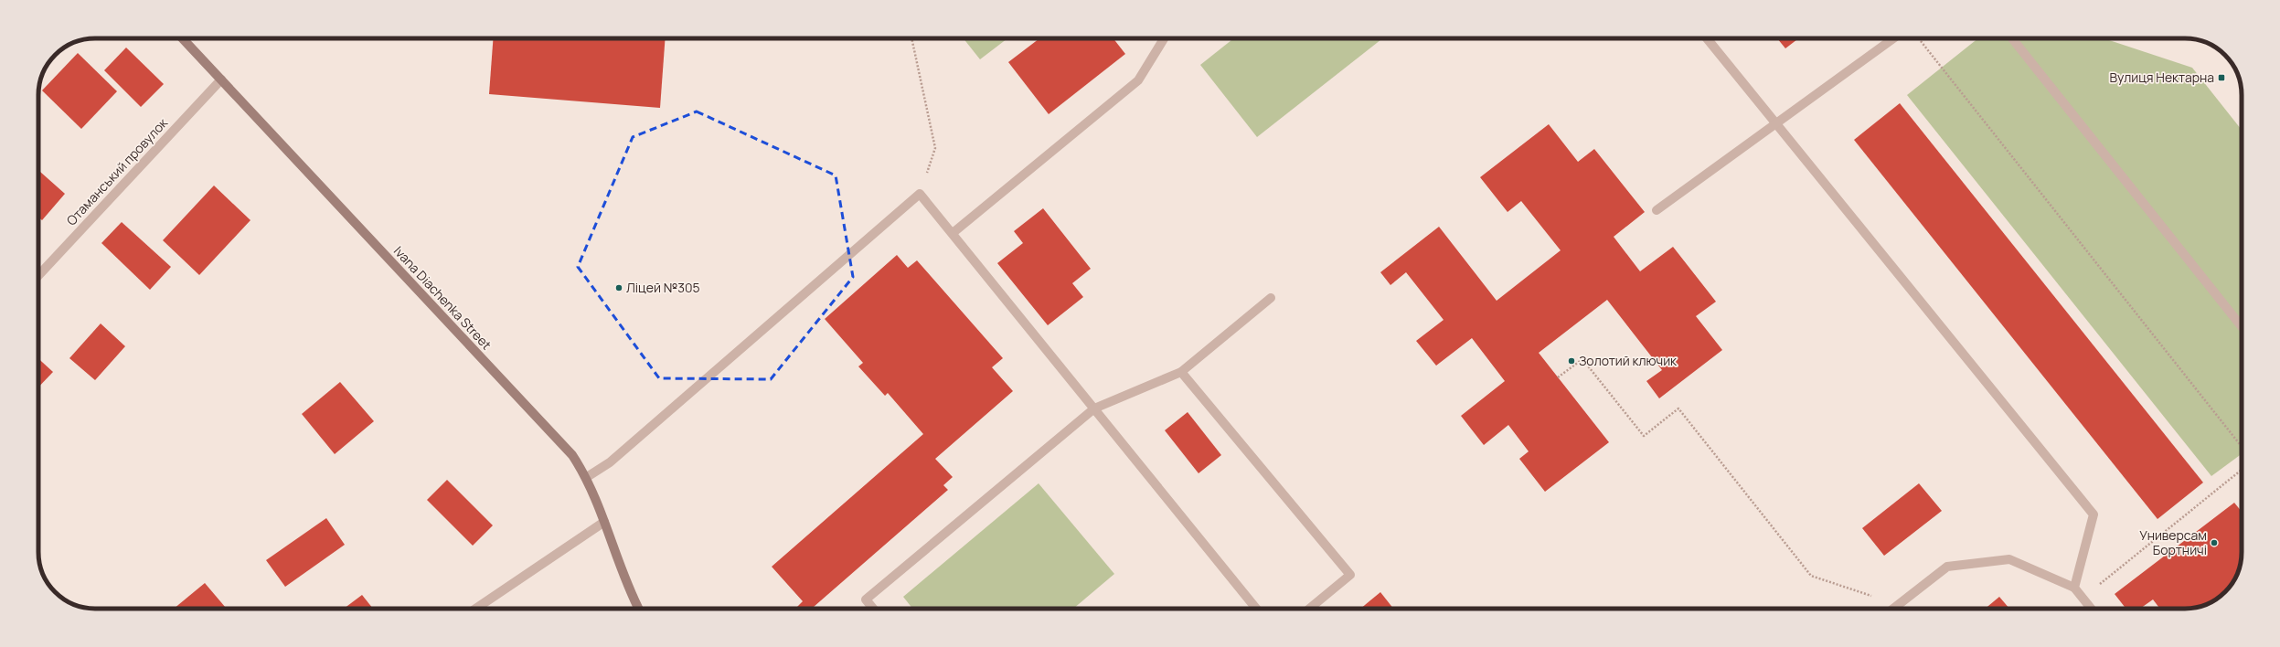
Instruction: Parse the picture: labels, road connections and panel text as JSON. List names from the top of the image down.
{
  "streets": {
    "street": ["Отаманський провулок", "Ivana Diachenka Street"]
  },
  "crossings": [
    ["Отаманський провулок", "Ivana Diachenka Street"]
  ],
  "places": {
    "transit": ["Вулиця Нектарна"],
    "other": ["Ліцей №305", "Золотий ключик", "Универсам Бортничі"]
  }
}
